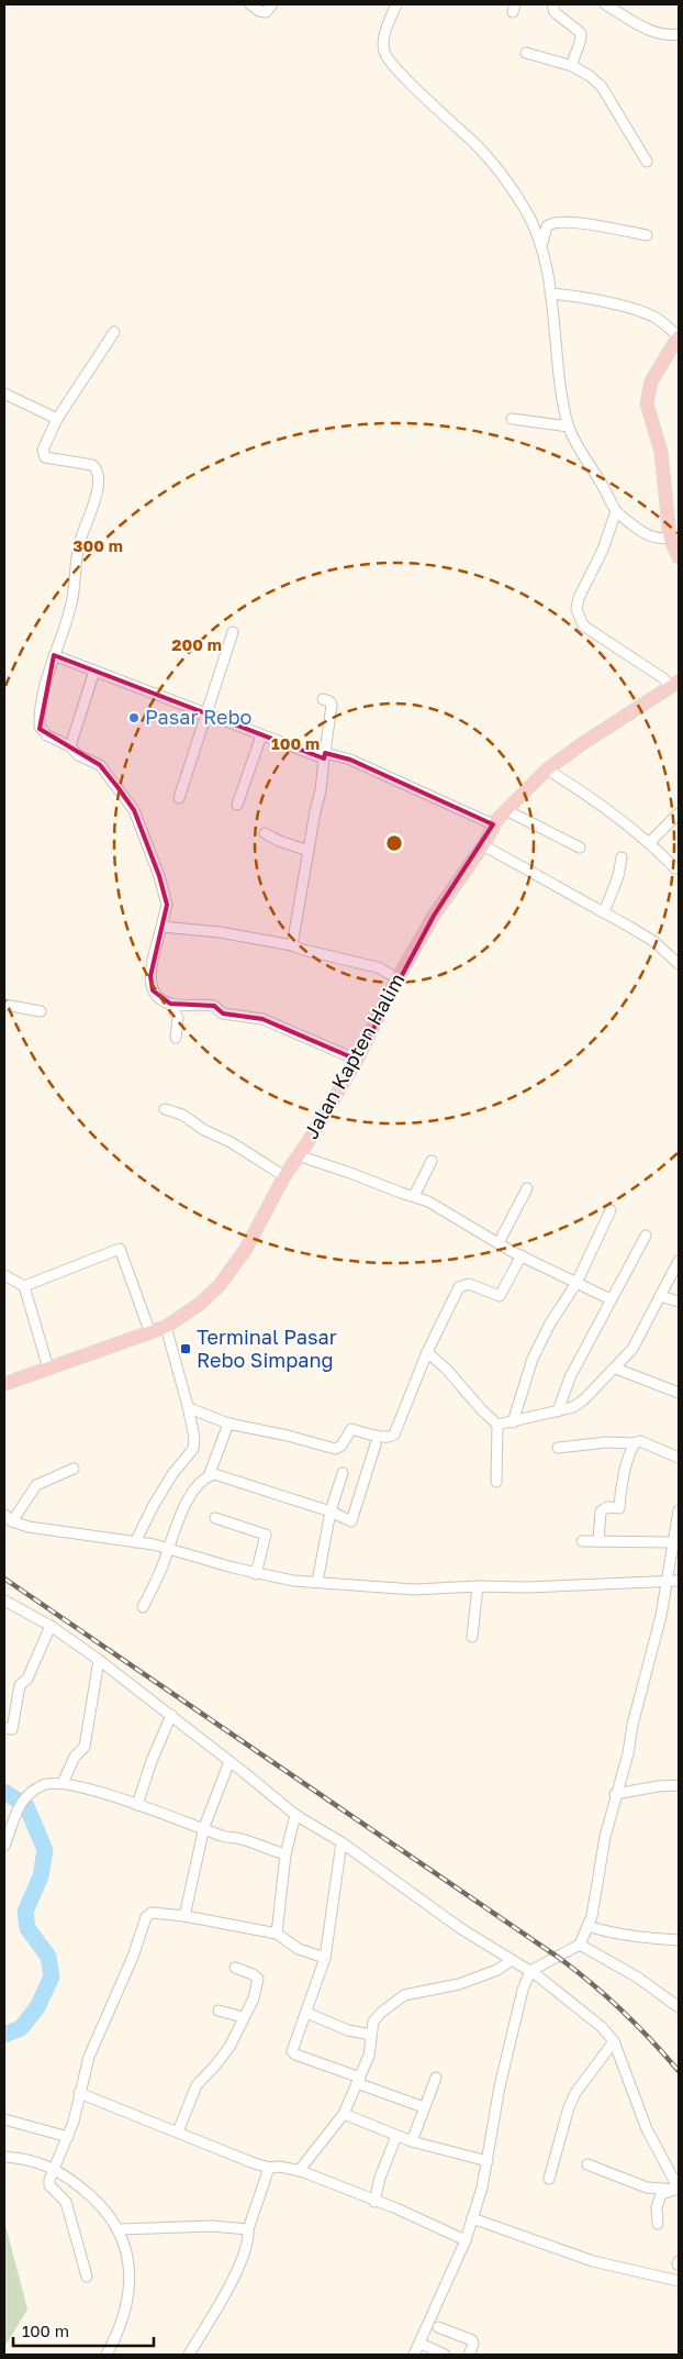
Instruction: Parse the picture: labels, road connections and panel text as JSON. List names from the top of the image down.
{
  "streets": {
    "main road": ["Jalan Kapten Halim"]
  },
  "places": {
    "other": ["Pasar Rebo"],
    "transit": ["Terminal Pasar Rebo Simpang"]
  },
  "scale_bar": "100 m",
  "rings": ["300 m", "200 m", "100 m"]
}
